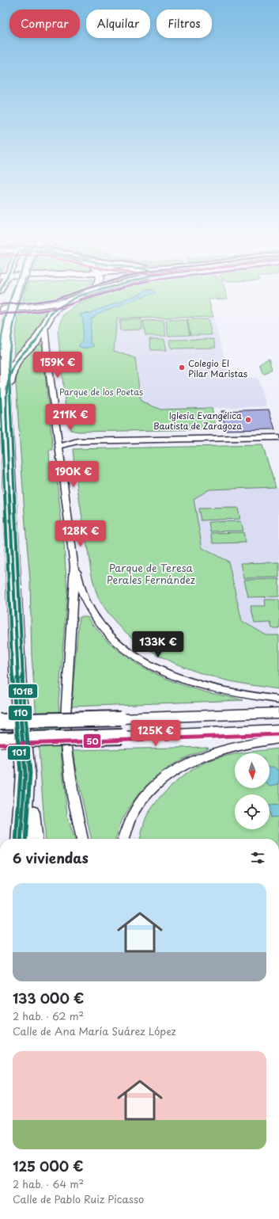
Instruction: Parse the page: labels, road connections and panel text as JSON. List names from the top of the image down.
{
  "parks": ["Parque de los Poetas", "Parque de Teresa Perales Fernández"],
  "places": ["Colegio El Pilar Maristas", "Iglesia Evangélica Bautista de Zaragoza"],
  "lines": [
    "transit line 110",
    "transit line 101B",
    "transit line 101",
    "transit line 50"
  ],
  "north": "bottom",
  "page": {
    "chip": ["Comprar", "Alquilar", "Filtros"],
    "price": [
      "159K €",
      "211K €",
      "190K €",
      "128K €",
      "133K €",
      "125K €"
    ],
    "heading": "6 viviendas",
    "list": [
      {
        "name": "133 000 €",
        "note": "2 hab. · 62 m² · Calle de Ana María Suárez López"
      },
      {
        "name": "125 000 €",
        "note": "2 hab. · 64 m² · Calle de Pablo Ruiz Picasso"
      }
    ]
  }
}
